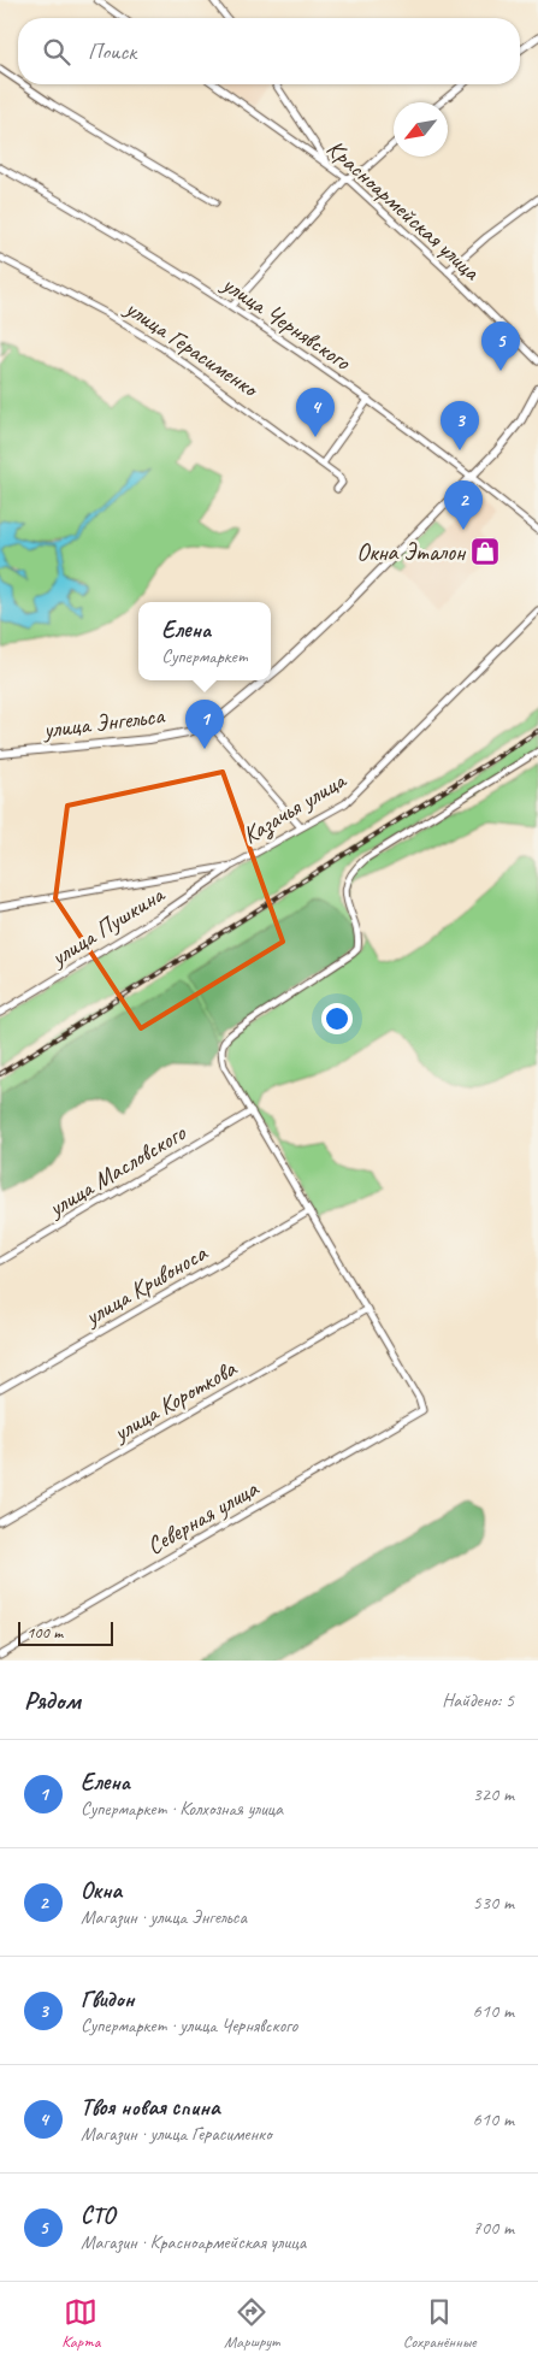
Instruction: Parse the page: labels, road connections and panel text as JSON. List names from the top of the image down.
{
  "streets": {
    "street": [
      "Красноармейская улица",
      "улица Чернявского",
      "улица Герасименко",
      "улица Энгельса",
      "Казачья улица",
      "улица Пушкина",
      "улица Масловского",
      "улица Кривоноса",
      "улица Короткова",
      "Северная улица"
    ]
  },
  "crossings": [
    ["улица Чернявского", "улица Энгельса"],
    ["Казачья улица", "улица Пушкина"],
    ["улица Короткова", "Северная улица"]
  ],
  "places": {
    "shop": ["Окна Эталон"]
  },
  "scale_bar": "100 m",
  "north": "bottom left",
  "page": {
    "search": "Поиск",
    "pins": [
      "5",
      "4",
      "3",
      "2",
      "1"
    ],
    "popup": ["Елена", "Супермаркет"],
    "scale": "100 m",
    "heading": ["Рядом", "Найдено: 5"],
    "list": [
      {
        "mark": "1",
        "name": "Елена",
        "note": "Супермаркет · Колхозная улица",
        "value": "320 m"
      },
      {
        "mark": "2",
        "name": "Окна",
        "note": "Магазин · улица Энгельса",
        "value": "530 m"
      },
      {
        "mark": "3",
        "name": "Гвидон",
        "note": "Супермаркет · улица Чернявского",
        "value": "610 m"
      },
      {
        "mark": "4",
        "name": "Твоя новая спина",
        "note": "Магазин · улица Герасименко",
        "value": "610 m"
      },
      {
        "mark": "5",
        "name": "СТО",
        "note": "Магазин · Красноармейская улица",
        "value": "700 m"
      }
    ],
    "nav": ["Карта", "Маршрут", "Сохранённые"]
  }
}
